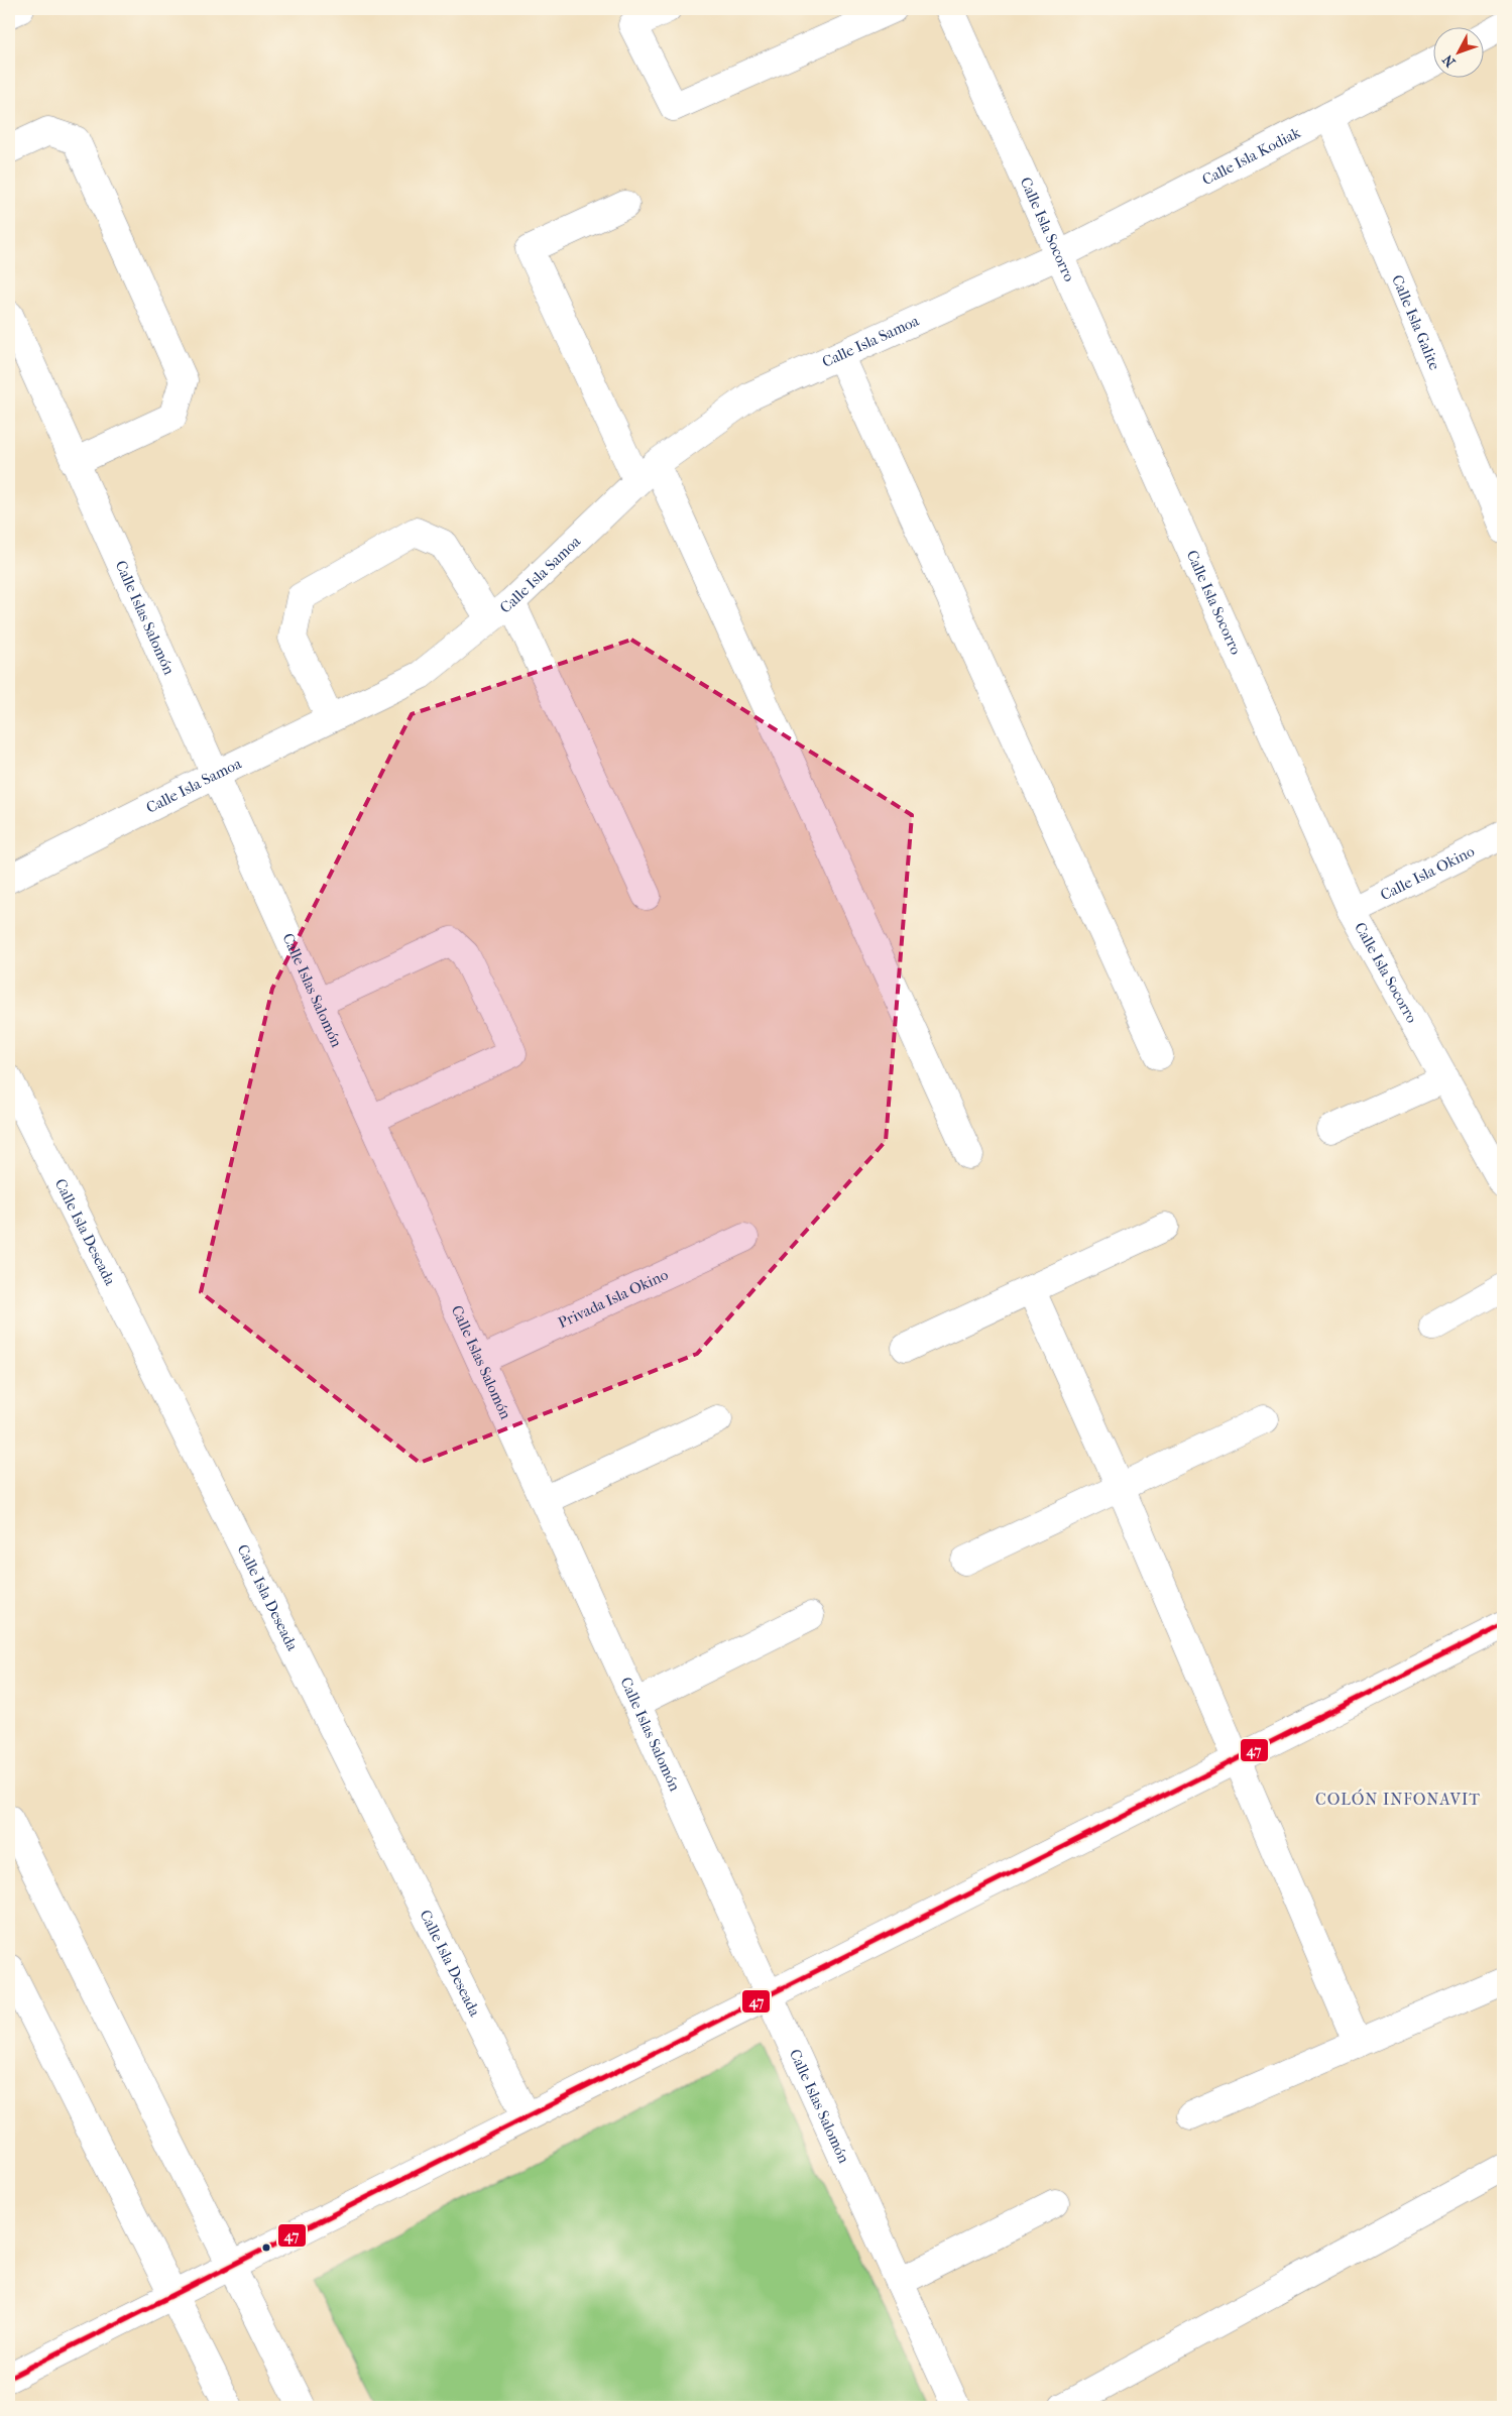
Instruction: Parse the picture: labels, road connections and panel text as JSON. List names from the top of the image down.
{
  "streets": {
    "street": [
      "Calle Isla Kodiak",
      "Calle Isla Socorro",
      "Calle Isla Galite",
      "Calle Isla Samoa",
      "Calle Islas Salomón",
      "Calle Isla Okino",
      "Calle Isla Deseada",
      "Privada Isla Okino"
    ]
  },
  "crossings": [
    ["Calle Isla Kodiak", "Calle Isla Socorro"],
    ["Calle Isla Kodiak", "Calle Isla Galite"],
    ["Calle Isla Kodiak", "Calle Isla Samoa"],
    ["Calle Isla Socorro", "Calle Isla Samoa"],
    ["Calle Isla Socorro", "Calle Isla Okino"],
    ["Calle Isla Samoa", "Calle Islas Salomón"],
    ["Calle Islas Salomón", "Privada Isla Okino"]
  ],
  "districts": ["COLÓN INFONAVIT"],
  "lines": ["transit line 47"],
  "north": "bottom left"
}
